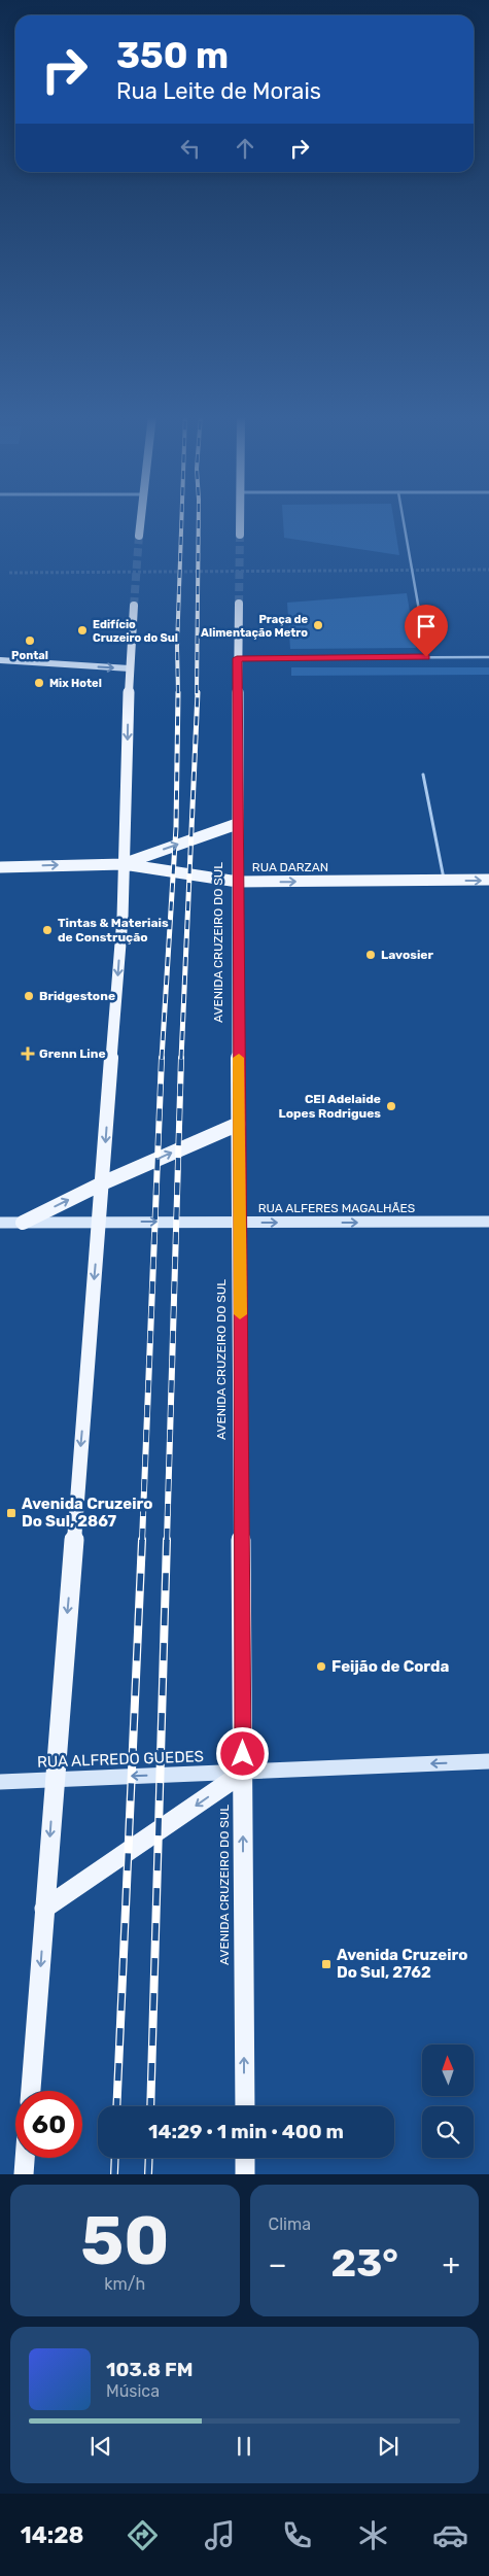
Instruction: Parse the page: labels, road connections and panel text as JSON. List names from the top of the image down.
{
  "streets": {
    "main road": ["RUA DARZAN", "AVENIDA CRUZEIRO DO SUL"],
    "street": ["RUA ALFERES MAGALHÃES", "RUA ALFREDO GUEDES"]
  },
  "crossings": [
    ["RUA DARZAN", "AVENIDA CRUZEIRO DO SUL"],
    ["AVENIDA CRUZEIRO DO SUL", "RUA ALFERES MAGALHÃES"],
    ["AVENIDA CRUZEIRO DO SUL", "RUA ALFREDO GUEDES"]
  ],
  "one_way": ["RUA DARZAN", "RUA ALFERES MAGALHÃES", "RUA ALFREDO GUEDES"],
  "places": {
    "other": [
      "Praça de Alimentação Metro",
      "Edifício Cruzeiro do Sul",
      "Pontal",
      "Mix Hotel",
      "Tintas & Materiais de Construção",
      "Lavosier",
      "Bridgestone",
      "CEI Adelaide Lopes Rodrigues",
      "Feijão de Corda"
    ],
    "health": ["Grenn Line"],
    "transit": ["Avenida Cruzeiro Do Sul, 2867", "Avenida Cruzeiro Do Sul, 2762"]
  },
  "north": "top",
  "page": {
    "turn": ["350 m", "Rua Leite de Morais"],
    "limit": "60",
    "trip": "14:29 · 1 min · 400 m",
    "tile": [
      ["50", "km/h"],
      "Clima"
    ],
    "heat": ["−", "23°", "+"],
    "song": ["103.8 FM", "Música"],
    "tabs": "14:28"
  }
}
